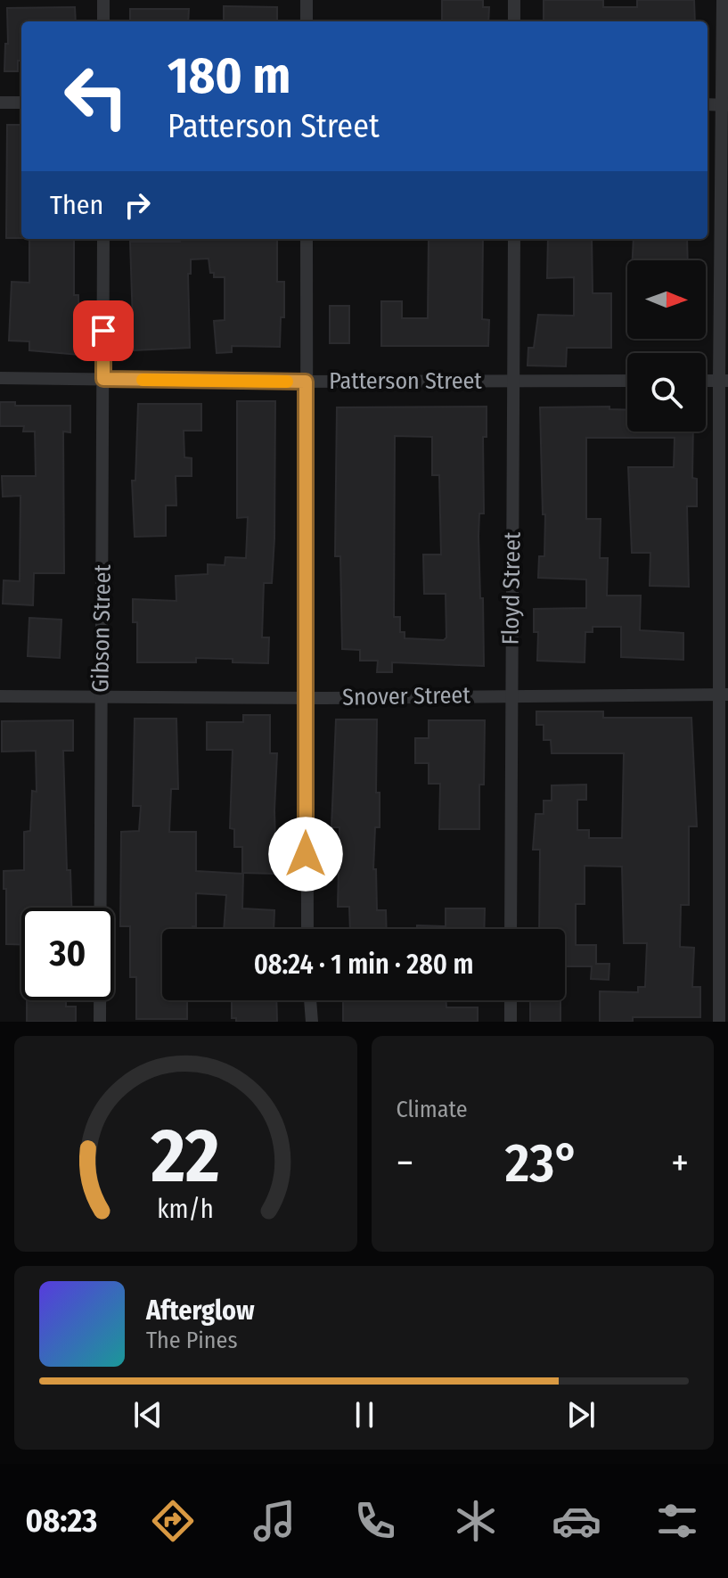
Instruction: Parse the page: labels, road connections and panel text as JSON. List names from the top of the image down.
{
  "streets": {
    "street": [
      "Patterson Street",
      "Floyd Street",
      "Gibson Street",
      "Snover Street"
    ]
  },
  "crossings": [
    ["Patterson Street", "Floyd Street"],
    ["Patterson Street", "Gibson Street"],
    ["Floyd Street", "Snover Street"],
    ["Gibson Street", "Snover Street"]
  ],
  "north": "right",
  "page": {
    "turn": ["180 m", "Patterson Street"],
    "then": "Then",
    "limit": "30",
    "trip": "08:24 · 1 min · 280 m",
    "tile": "Climate",
    "heat": ["−", "23°", "+"],
    "song": ["Afterglow", "The Pines"],
    "tabs": "08:23",
    "gauge": ["22", "km/h"]
  }
}
